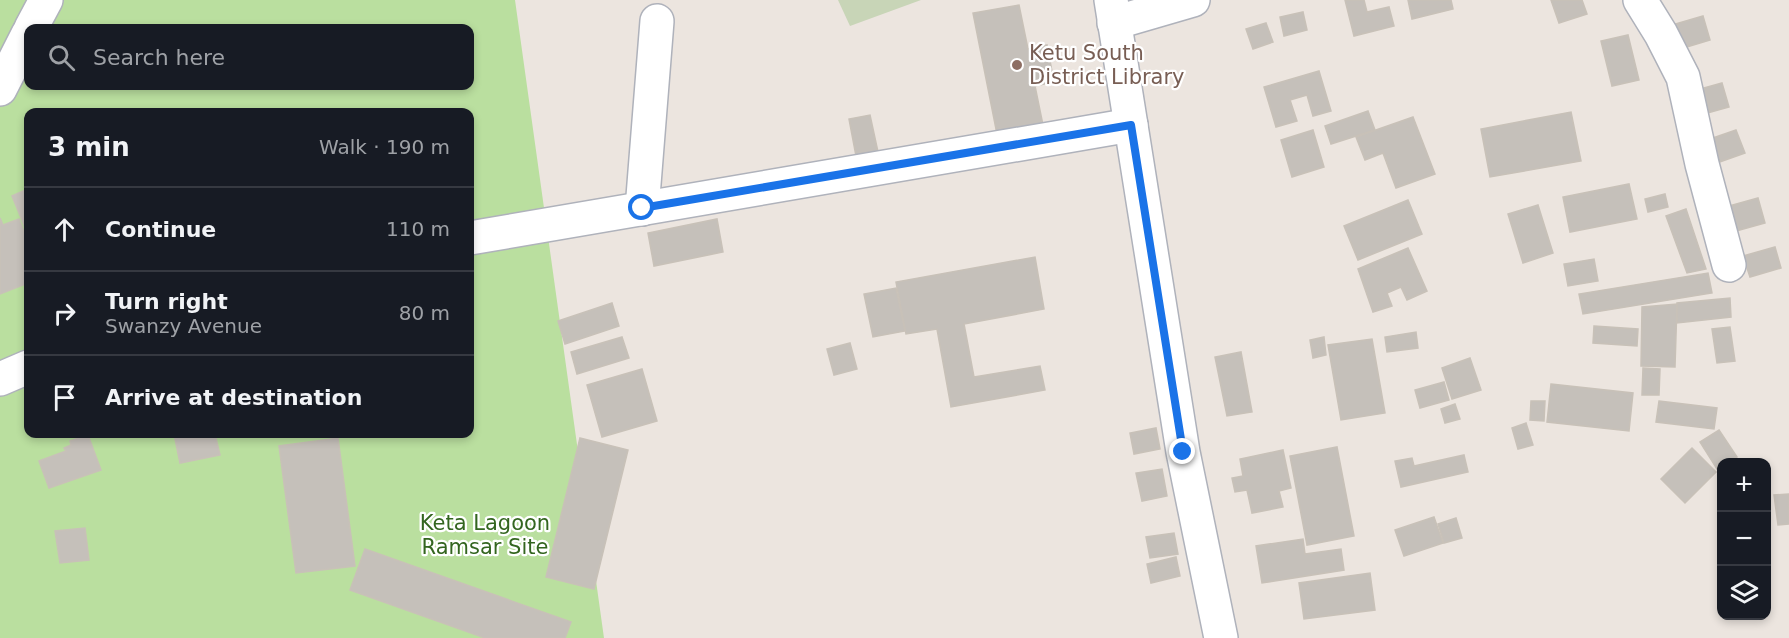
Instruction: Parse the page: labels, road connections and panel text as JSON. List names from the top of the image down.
{
  "parks": ["Keta Lagoon Ramsar Site"],
  "places": ["Ketu South District Library"],
  "page": {
    "search": "Search here",
    "heading": ["3 min", "Walk · 190 m"],
    "list": [
      ["Continue", "110 m"],
      ["Turn right", "Swanzy Avenue", "80 m"],
      "Arrive at destination"
    ],
    "map_buttons": ["+", "−"]
  }
}
